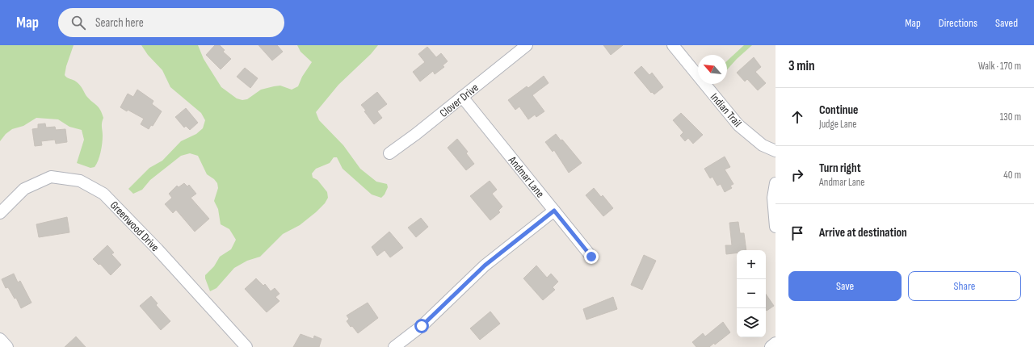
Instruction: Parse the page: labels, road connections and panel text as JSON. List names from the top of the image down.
{
  "streets": {
    "street": [
      "Clover Drive",
      "Indian Trail",
      "Andmar Lane",
      "Greenwood Drive"
    ]
  },
  "crossings": [
    ["Clover Drive", "Andmar Lane"]
  ],
  "north": "top left",
  "page": {
    "header": "Map",
    "search": "Search here",
    "nav": ["Map", "Directions", "Saved"],
    "heading": ["3 min", "Walk · 170 m"],
    "list": [
      ["Continue", "Judge Lane", "130 m"],
      ["Turn right", "Andmar Lane", "40 m"],
      "Arrive at destination"
    ],
    "map_buttons": ["+", "−"],
    "buttons": ["Save", "Share"]
  }
}
